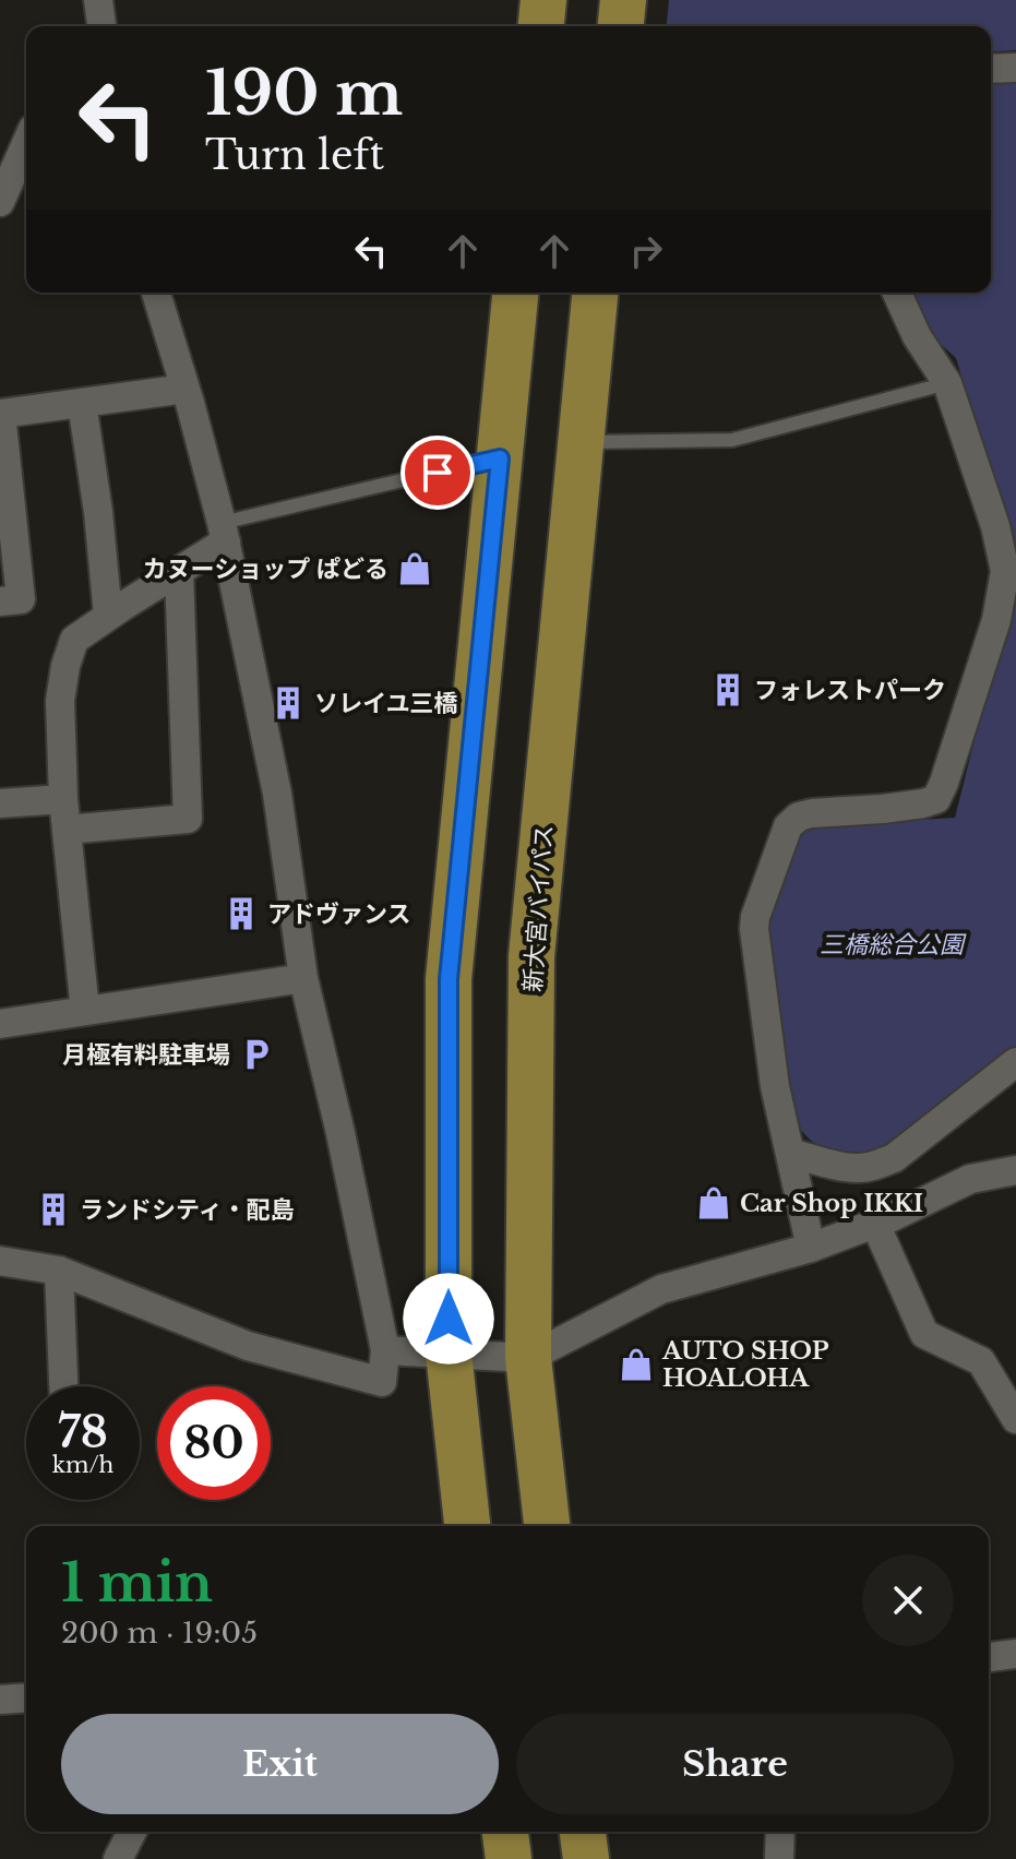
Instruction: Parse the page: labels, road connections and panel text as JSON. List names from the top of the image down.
{
  "streets": {
    "highway": ["新大宮バイパス"]
  },
  "parks": ["三橋総合公園"],
  "places": {
    "shop": ["カヌーショップ ぱどる", "Car Shop IKKI", "AUTO SHOP HOALOHA"],
    "building": [
      "フォレストパーク",
      "ソレイユ三橋",
      "アドヴァンス",
      "ランドシティ・配島"
    ],
    "parking": ["月極有料駐車場"]
  },
  "page": {
    "turn": ["190 m", "Turn left"],
    "speed": "78 km/h",
    "limit": "80",
    "heading": ["1 min", "200 m · 19:05"],
    "buttons": ["Exit", "Share"]
  }
}
